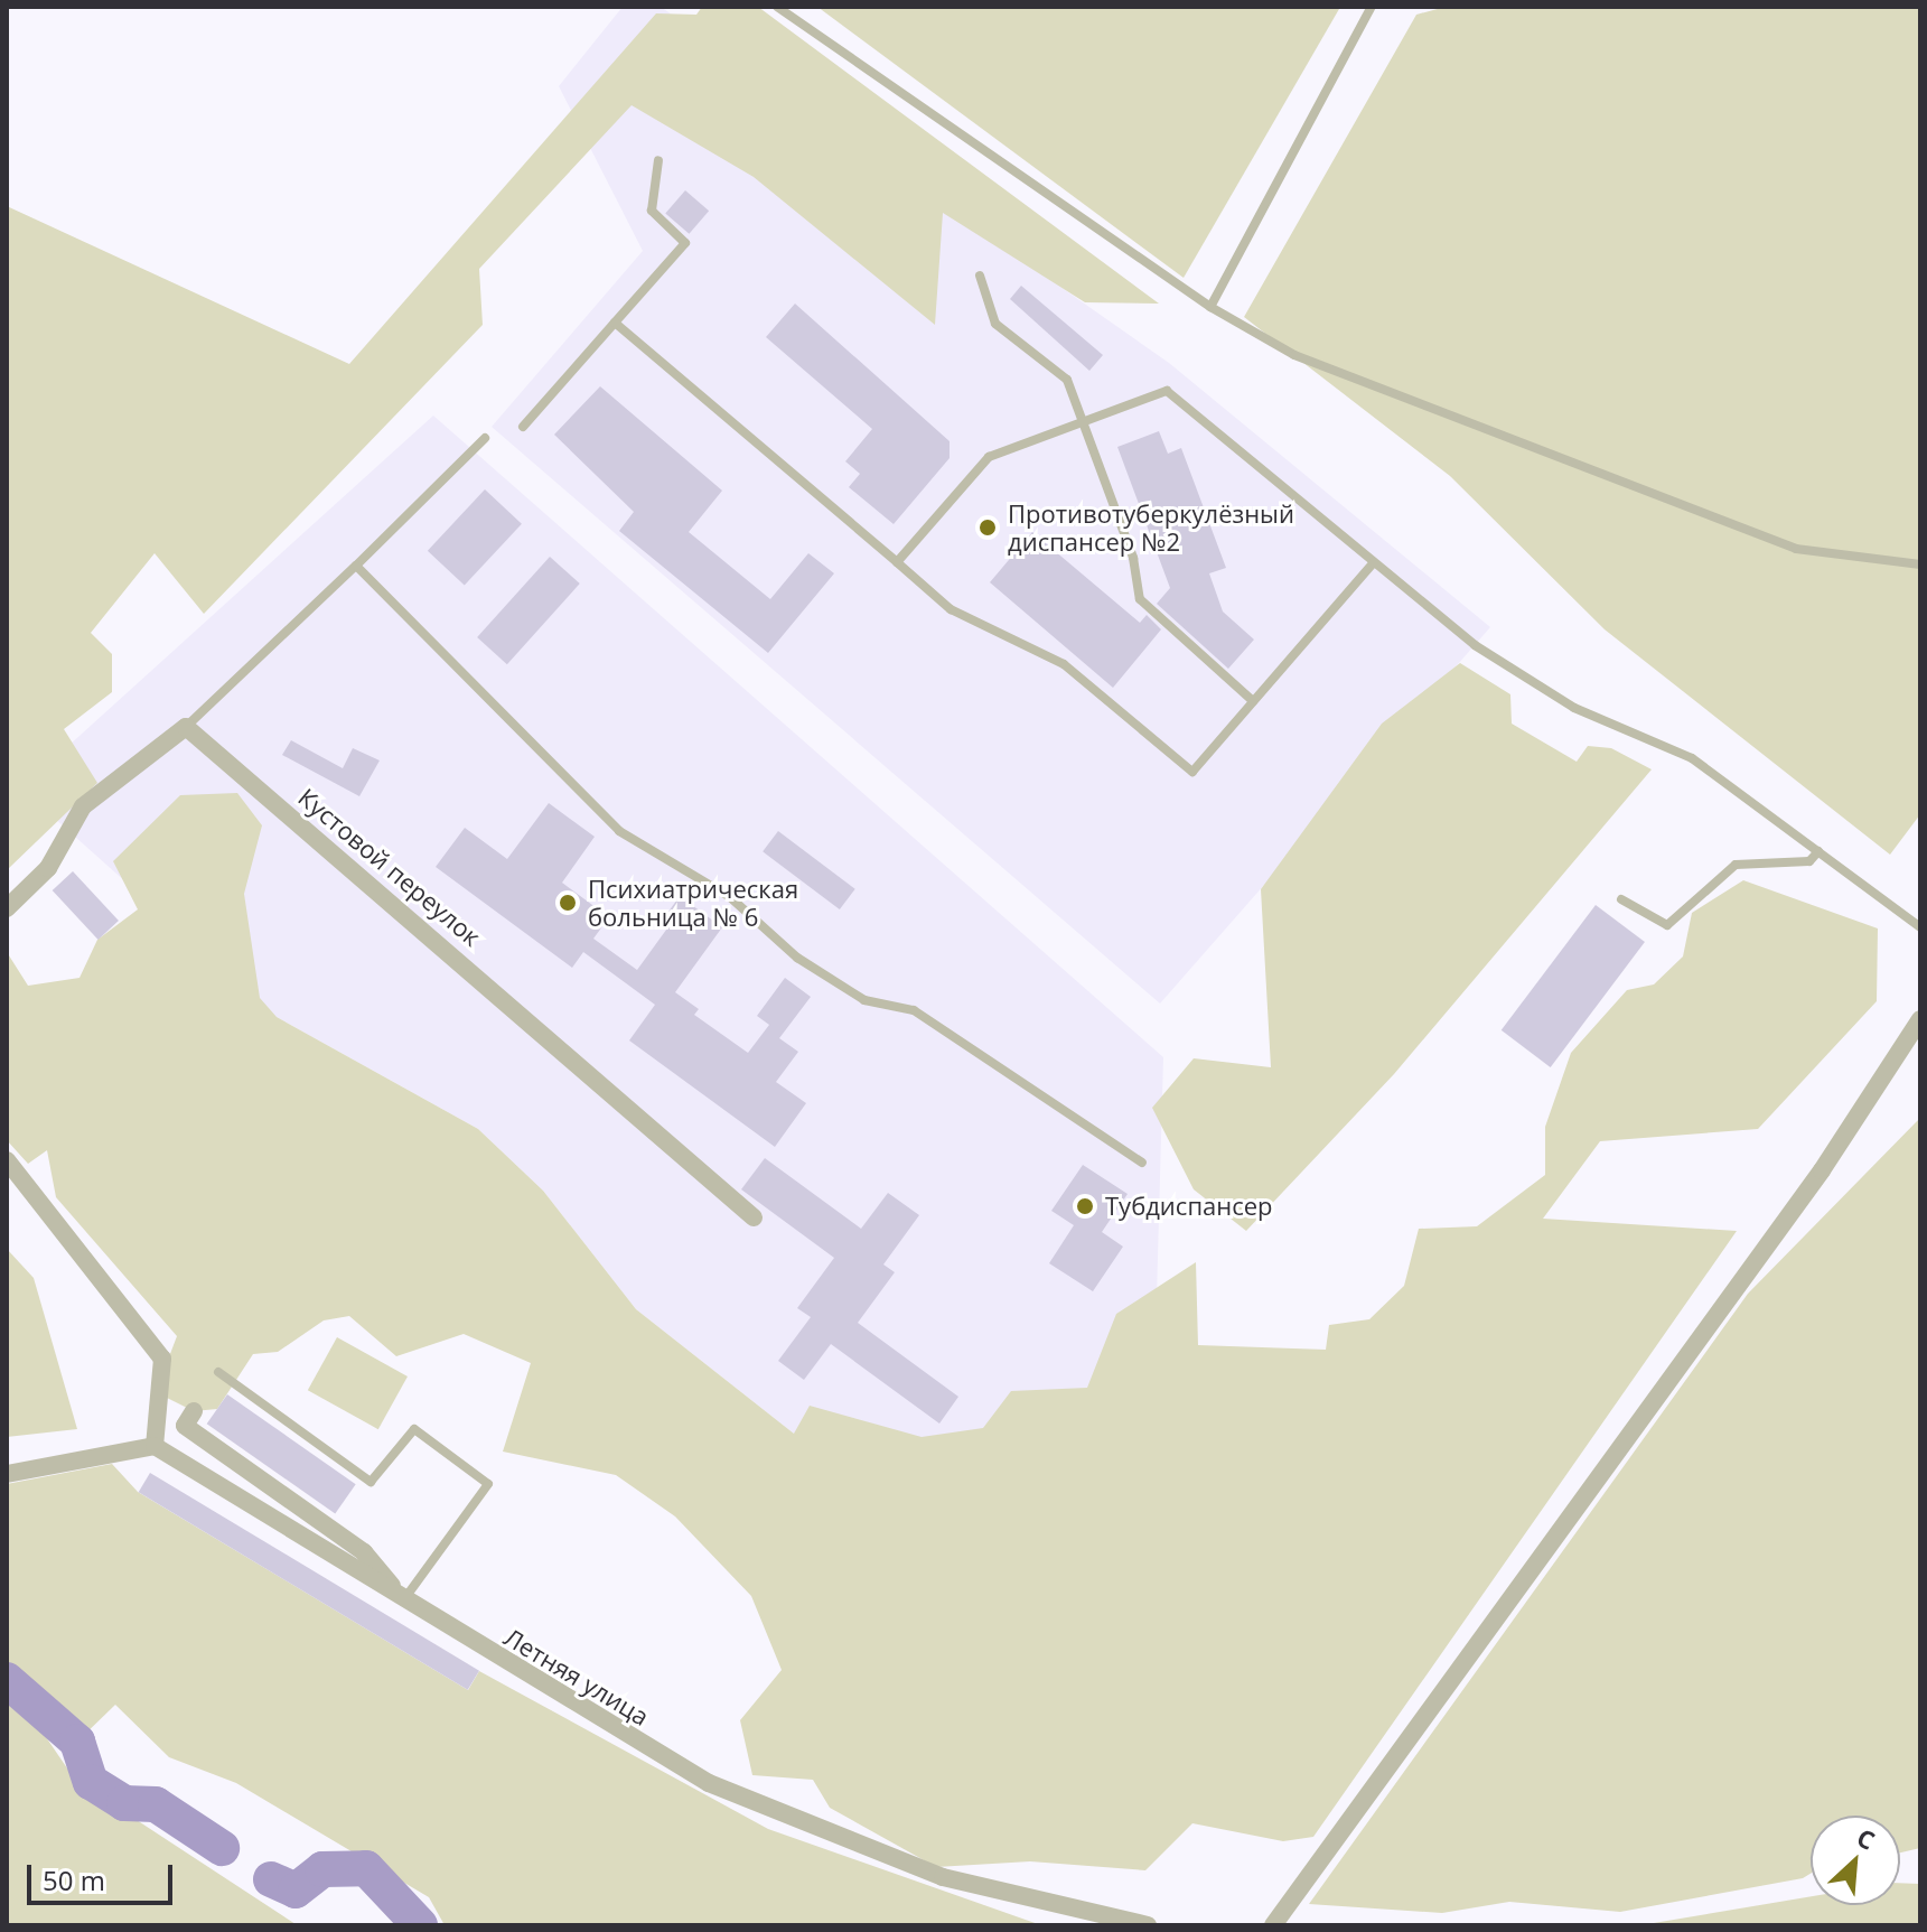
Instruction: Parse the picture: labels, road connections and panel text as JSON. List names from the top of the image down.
{
  "streets": {
    "street": ["Кустовой переулок", "Летняя улица"]
  },
  "places": ["Противотуберкулёзный диспансер №2", "Психиатрическая больница № 6", "Тубдиспансер"],
  "scale_bar": "50 m",
  "north": "top right"
}
